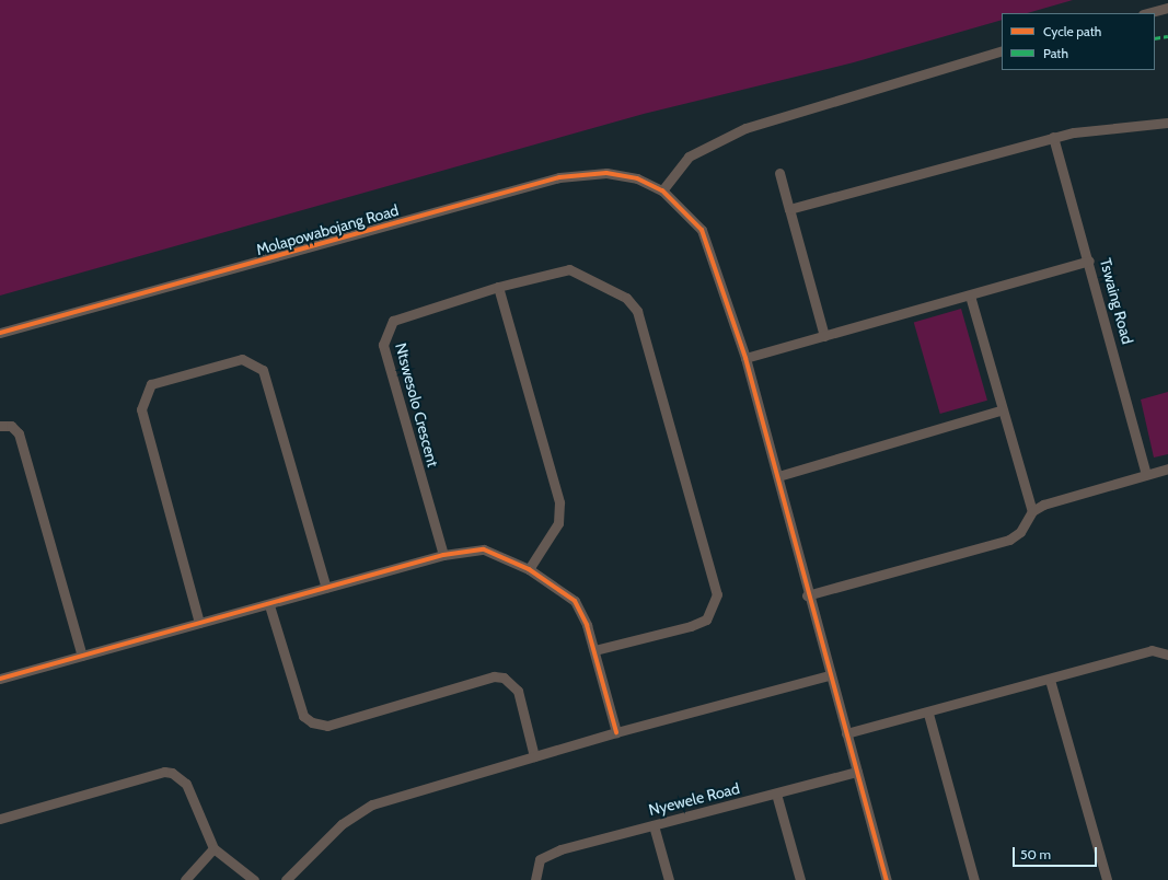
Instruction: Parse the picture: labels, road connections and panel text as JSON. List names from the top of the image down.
{
  "streets": {
    "street": [
      "Molapowabojang Road",
      "Tswaing Road",
      "Ntswesolo Crescent",
      "Nyewele Road"
    ]
  },
  "crossings": [
    ["Molapowabojang Road", "Nyewele Road"]
  ],
  "legend": ["Cycle path", "Path"],
  "scale_bar": "50 m"
}
